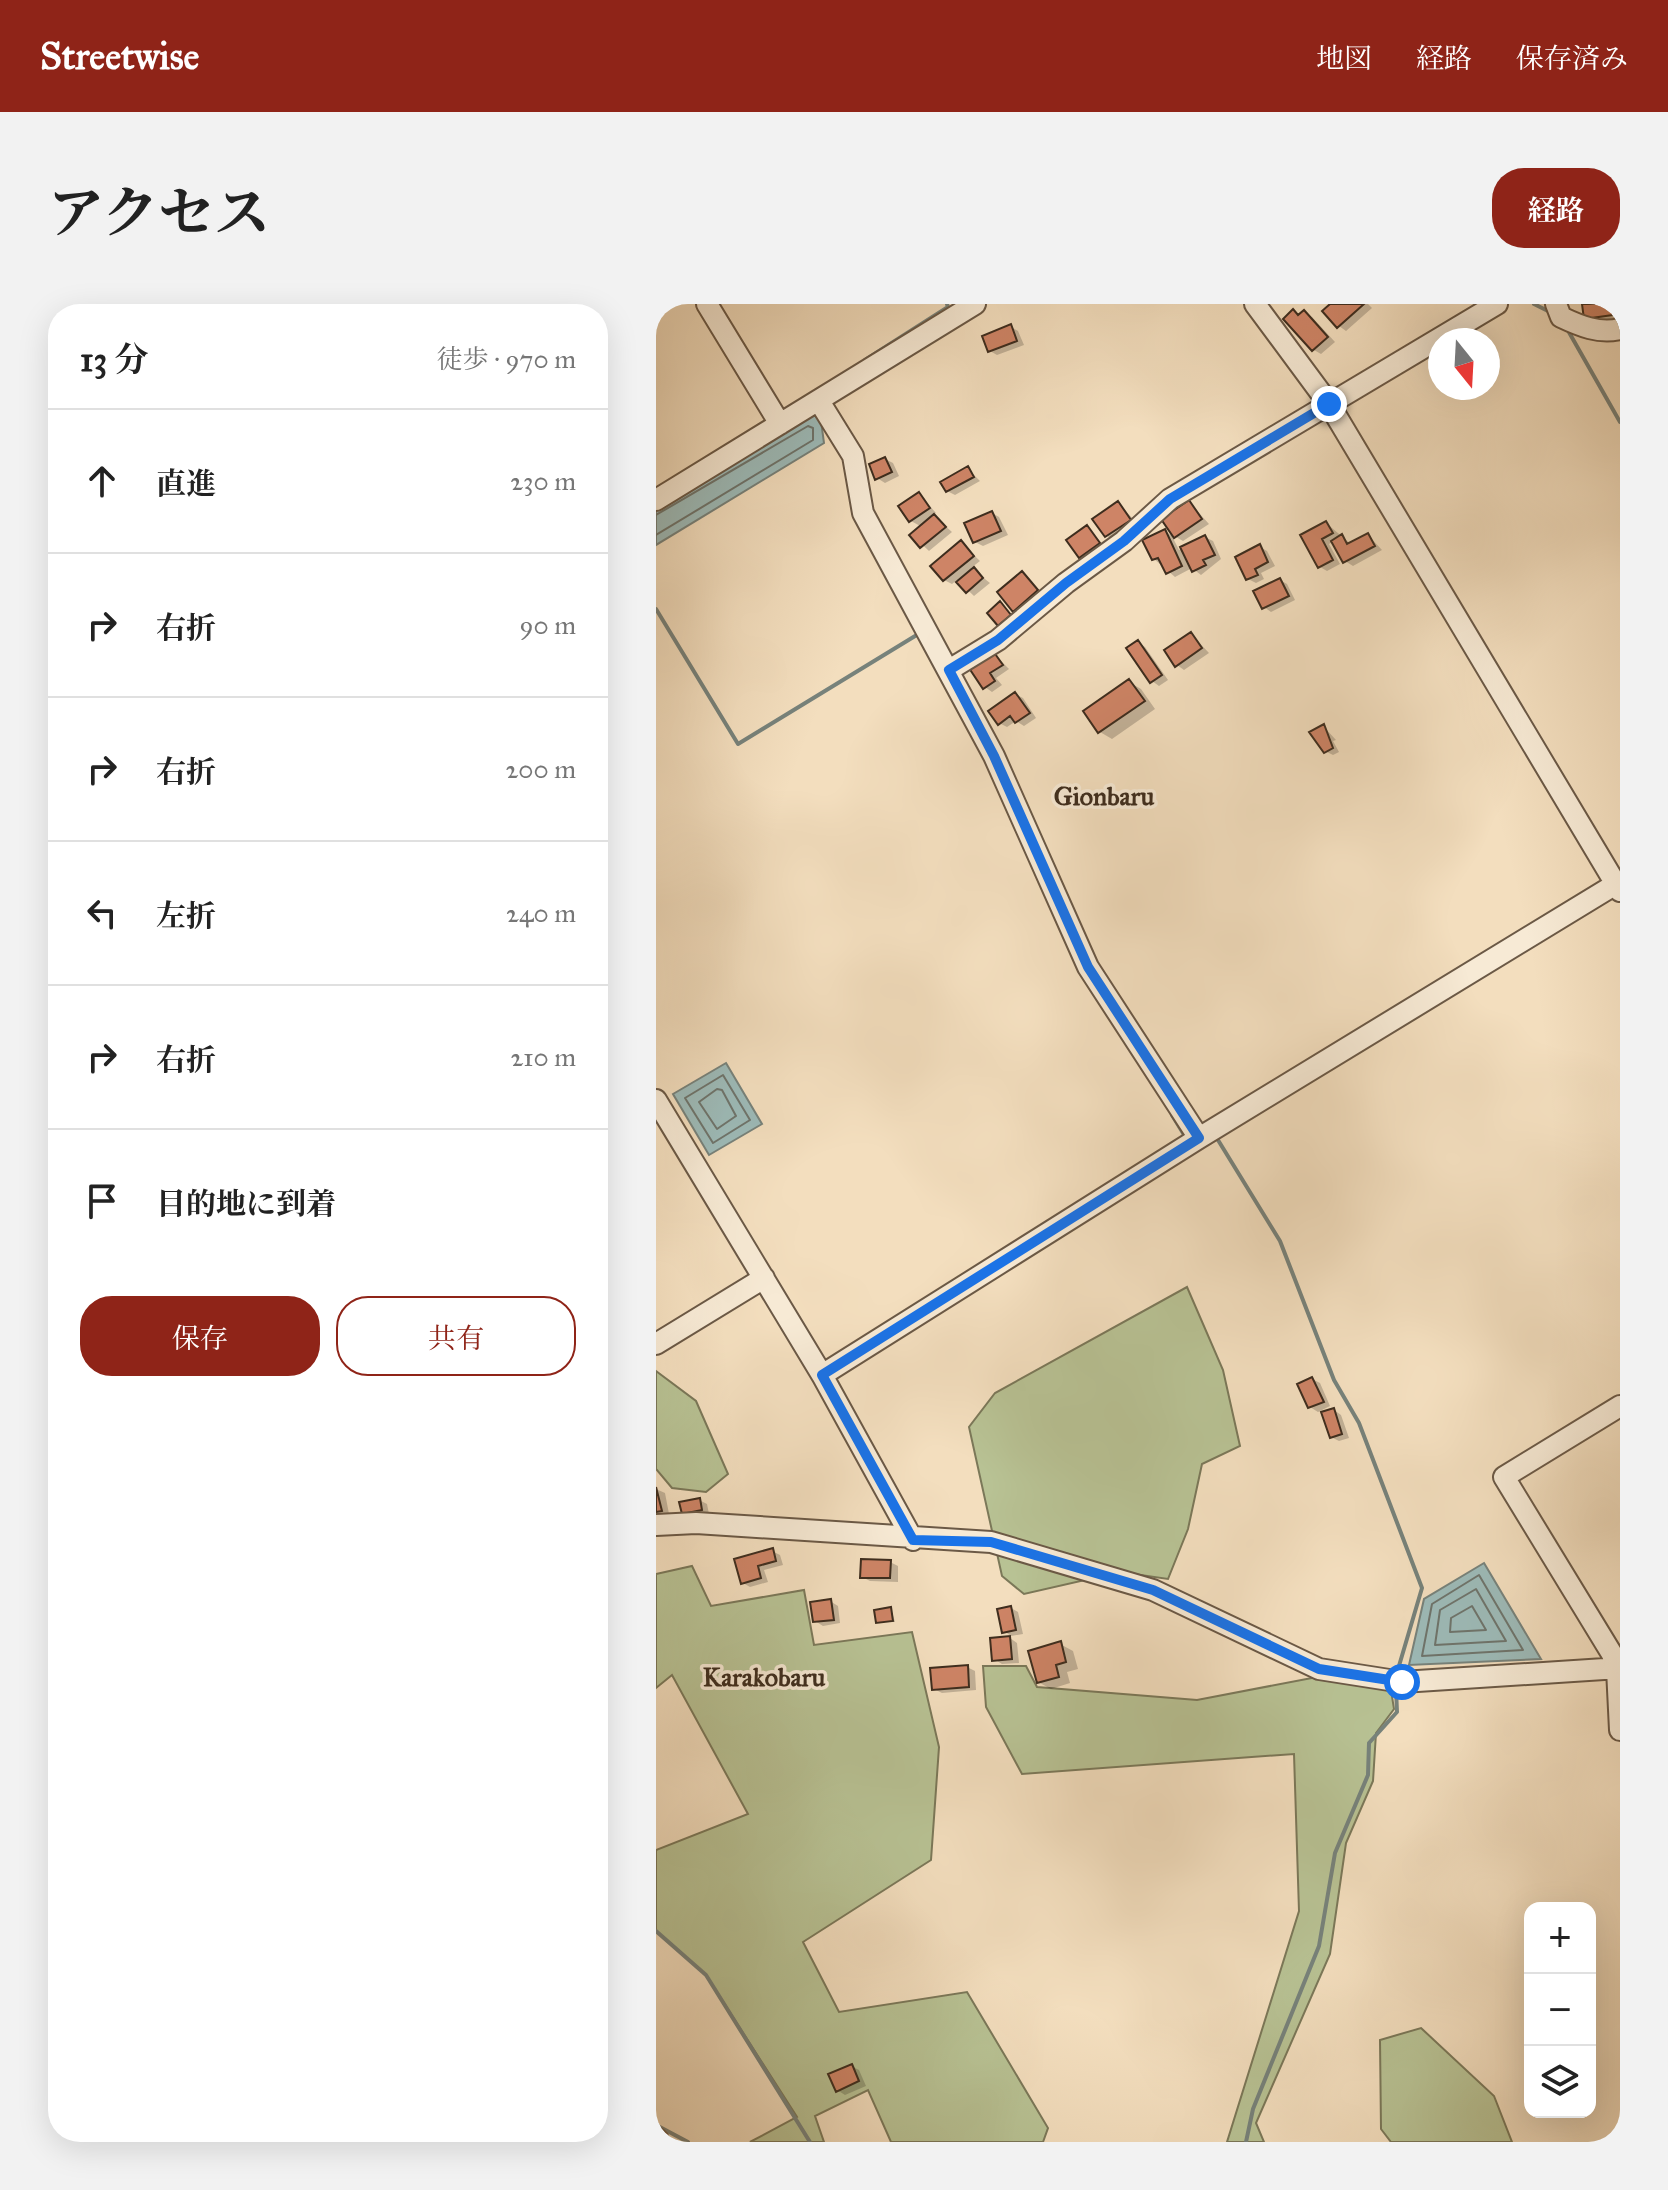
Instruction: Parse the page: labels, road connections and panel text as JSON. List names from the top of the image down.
{
  "districts": ["Gionbaru", "Karakobaru"],
  "north": "bottom",
  "page": {
    "header": "Streetwise",
    "nav": ["地図", "経路", "保存済み"],
    "title": "アクセス",
    "buttons": [
      "経路",
      ["保存", "共有"]
    ],
    "heading": ["13 分", "徒歩 · 970 m"],
    "list": [
      ["直進", "230 m"],
      ["右折", "90 m"],
      ["右折", "200 m"],
      ["左折", "240 m"],
      ["右折", "210 m"],
      "目的地に到着"
    ],
    "map_buttons": ["+", "−"]
  }
}
